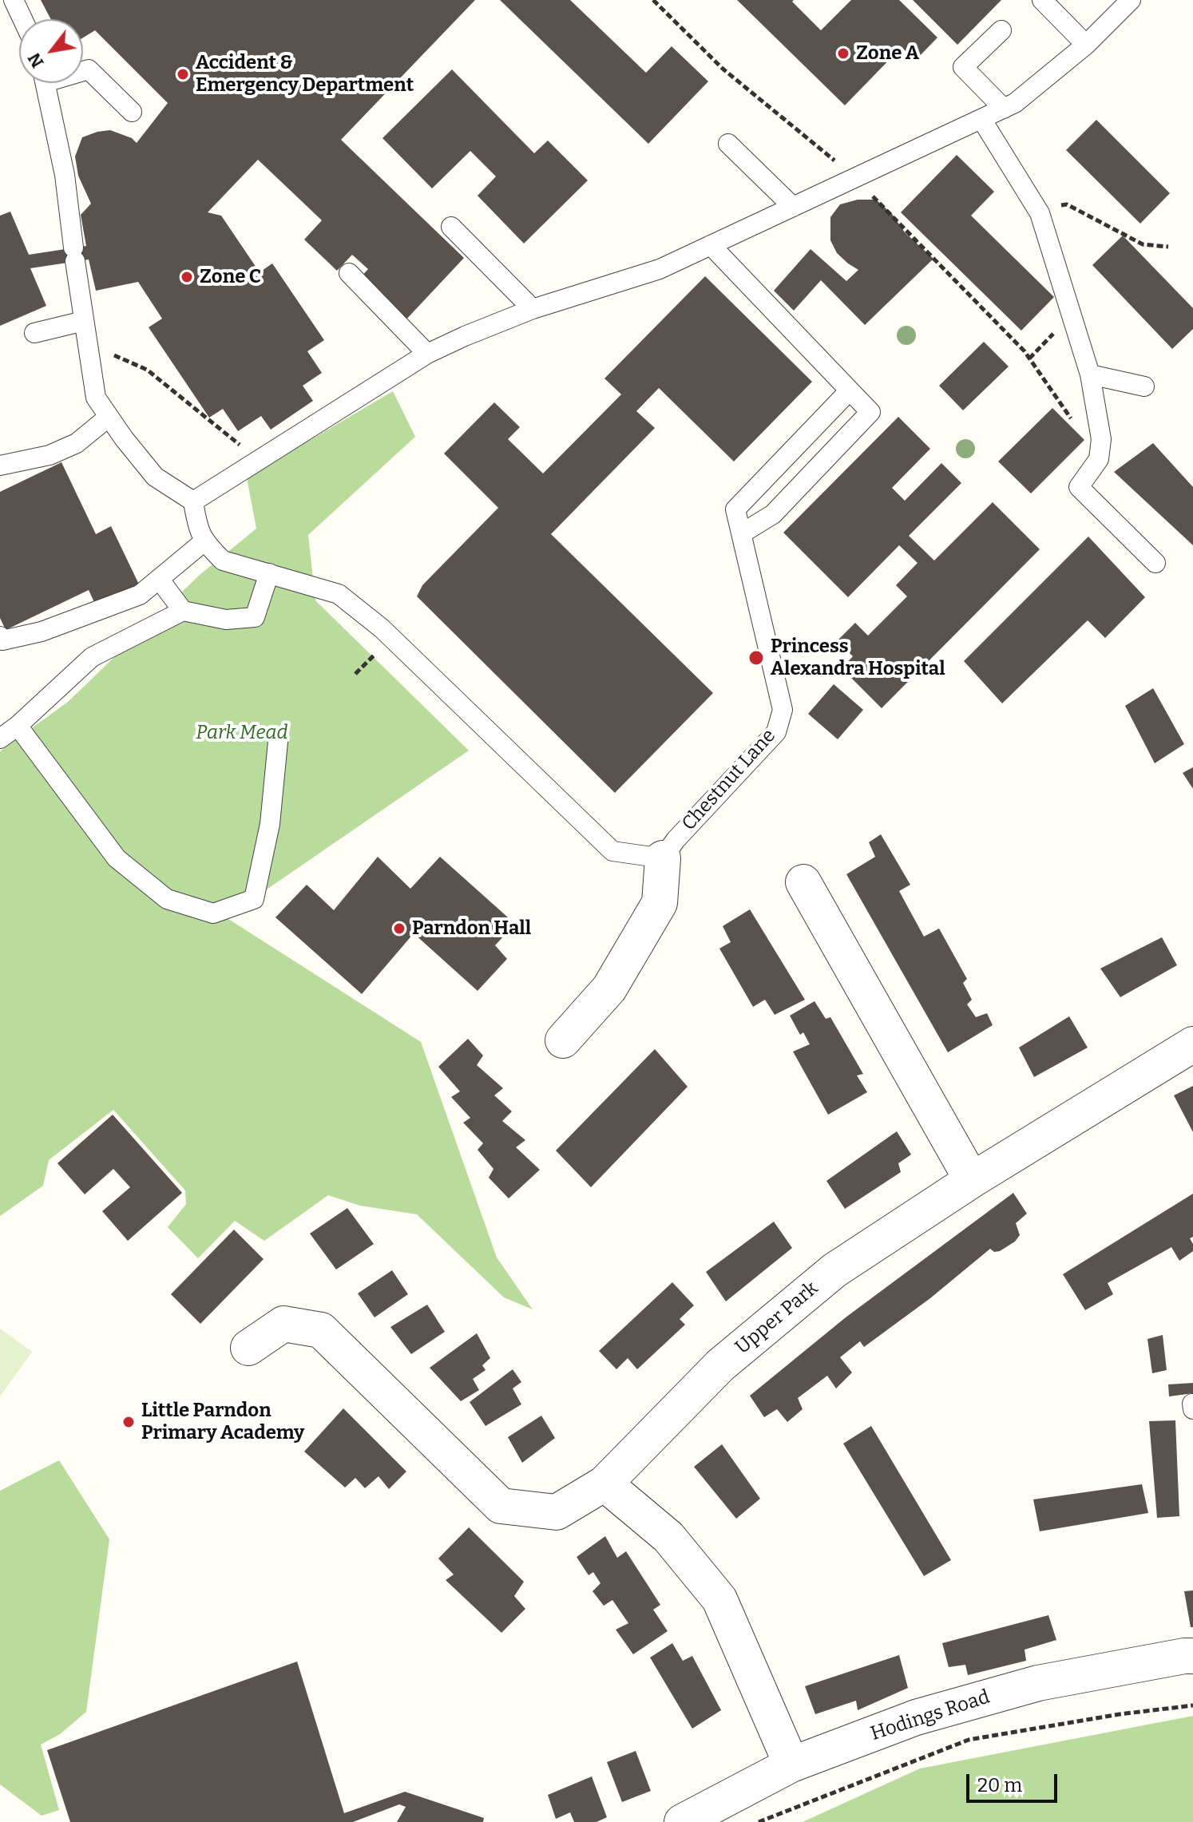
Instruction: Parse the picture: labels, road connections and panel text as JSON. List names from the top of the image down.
{
  "streets": {
    "street": ["Upper Park", "Hodings Road"],
    "lane": ["Chestnut Lane"]
  },
  "parks": ["Park Mead"],
  "places": [
    "Zone A",
    "Accident & Emergency Department",
    "Zone C",
    "Princess Alexandra Hospital",
    "Parndon Hall",
    "Little Parndon Primary Academy"
  ],
  "scale_bar": "20 m",
  "north": "bottom left"
}
